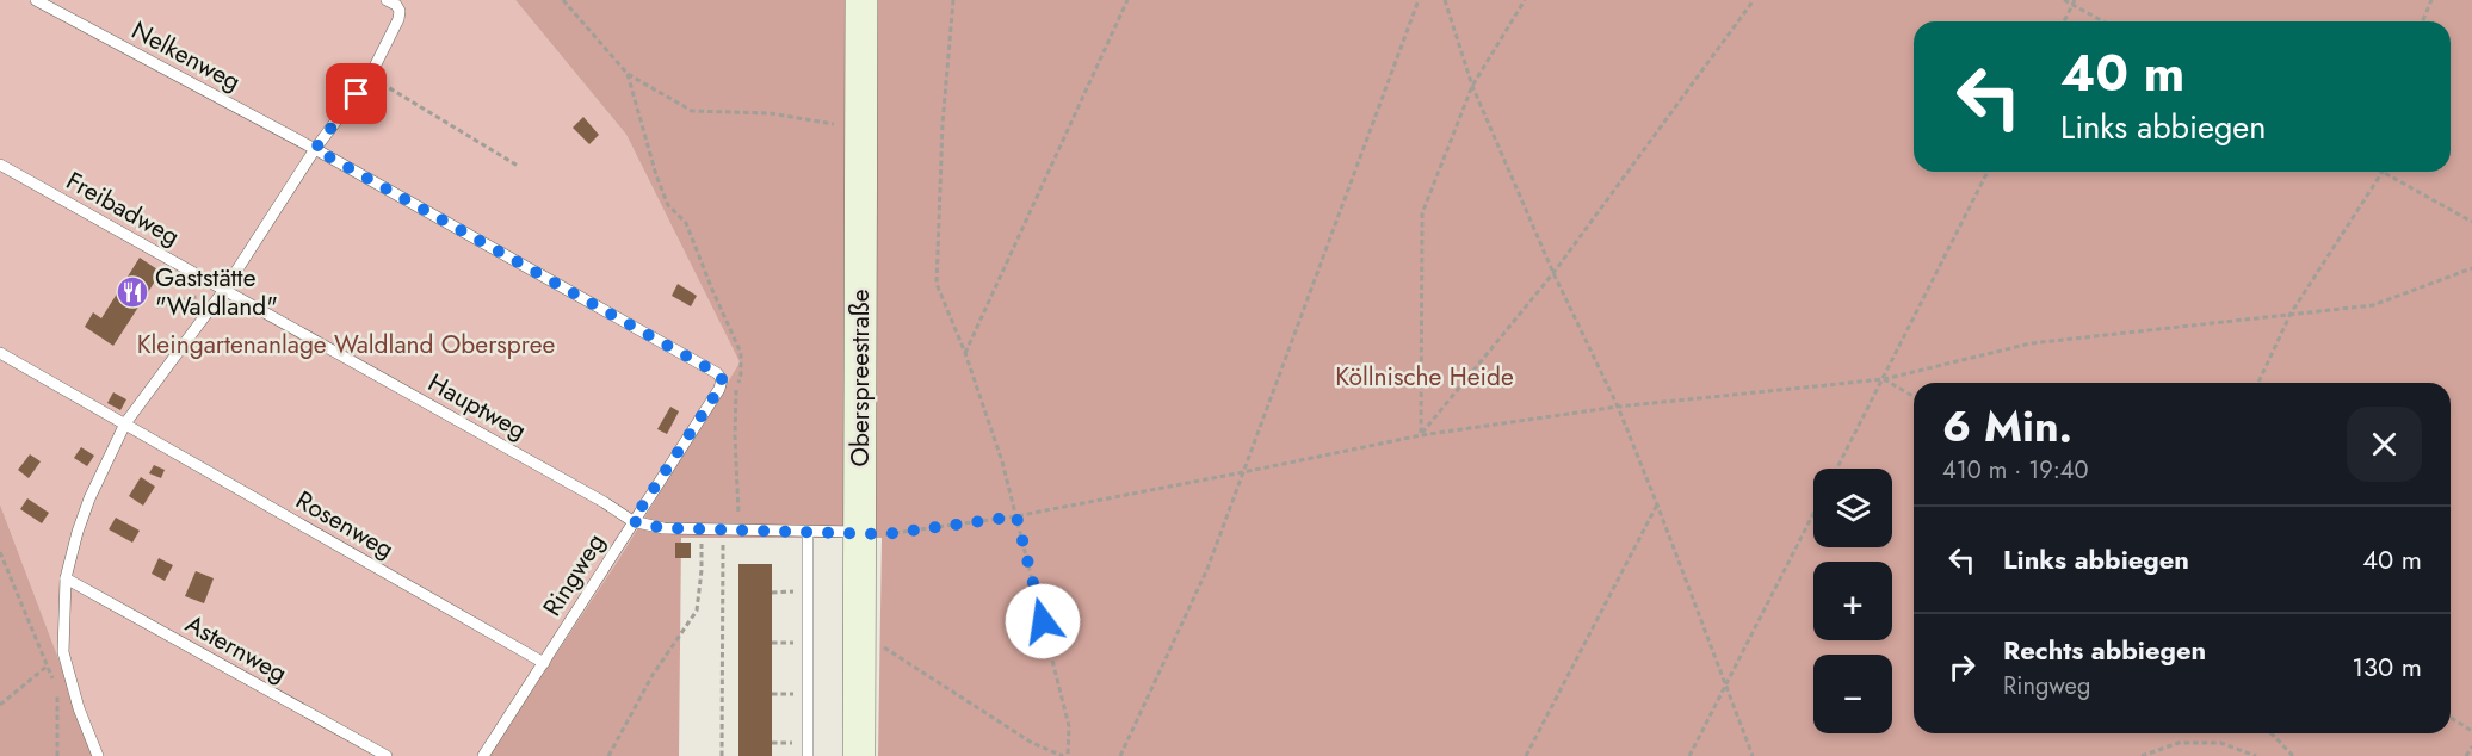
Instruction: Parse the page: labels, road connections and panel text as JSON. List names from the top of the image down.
{
  "streets": {
    "main road": ["Oberspreestraße"],
    "lane": [
      "Nelkenweg",
      "Freibadweg",
      "Hauptweg",
      "Rosenweg",
      "Ringweg",
      "Asternweg"
    ]
  },
  "crossings": [
    ["Nelkenweg", "Ringweg"],
    ["Freibadweg", "Hauptweg"],
    ["Hauptweg", "Ringweg"],
    ["Rosenweg", "Ringweg"]
  ],
  "parks": ["Kleingartenanlage Waldland Oberspree", "Köllnische Heide"],
  "places": {
    "restaurant": ["Gaststätte \"Waldland\""]
  },
  "page": {
    "turn": ["40 m", "Links abbiegen"],
    "heading": ["6 Min.", "410 m · 19:40"],
    "map_buttons": ["+", "−"],
    "list": [
      {
        "name": "Links abbiegen",
        "value": "40 m"
      },
      {
        "name": "Rechts abbiegen",
        "note": "Ringweg",
        "value": "130 m"
      }
    ]
  }
}
